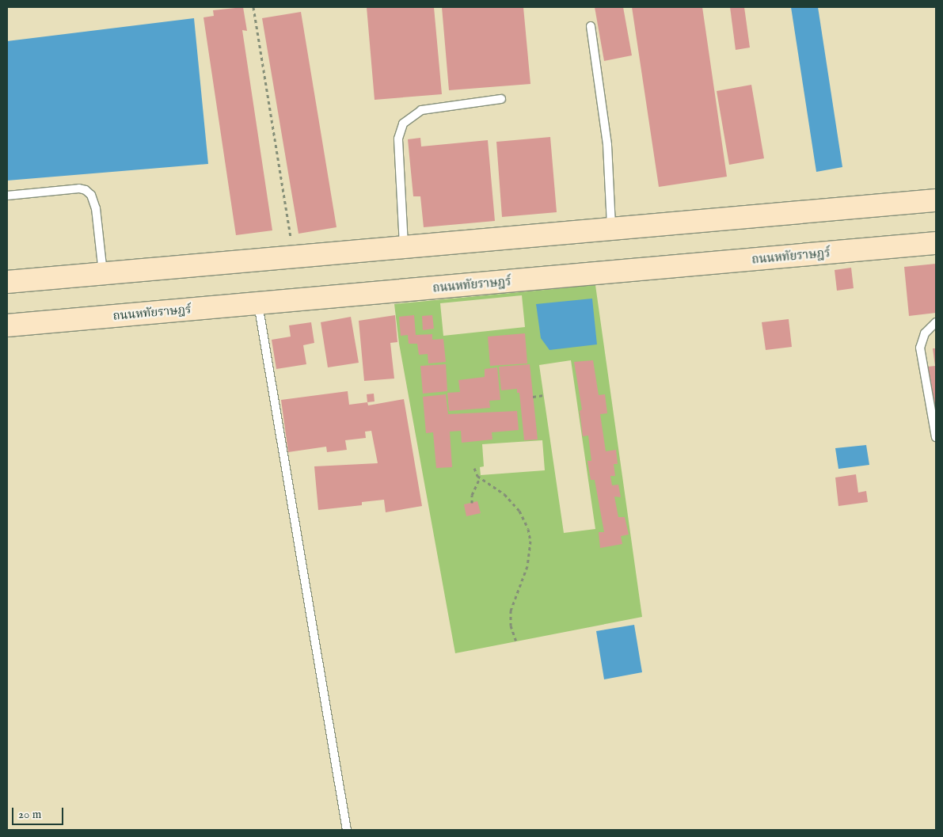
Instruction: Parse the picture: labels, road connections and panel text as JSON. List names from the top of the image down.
{
  "streets": {
    "main road": ["ถนนหทัยราษฎร์"]
  },
  "scale_bar": "20 m"
}
